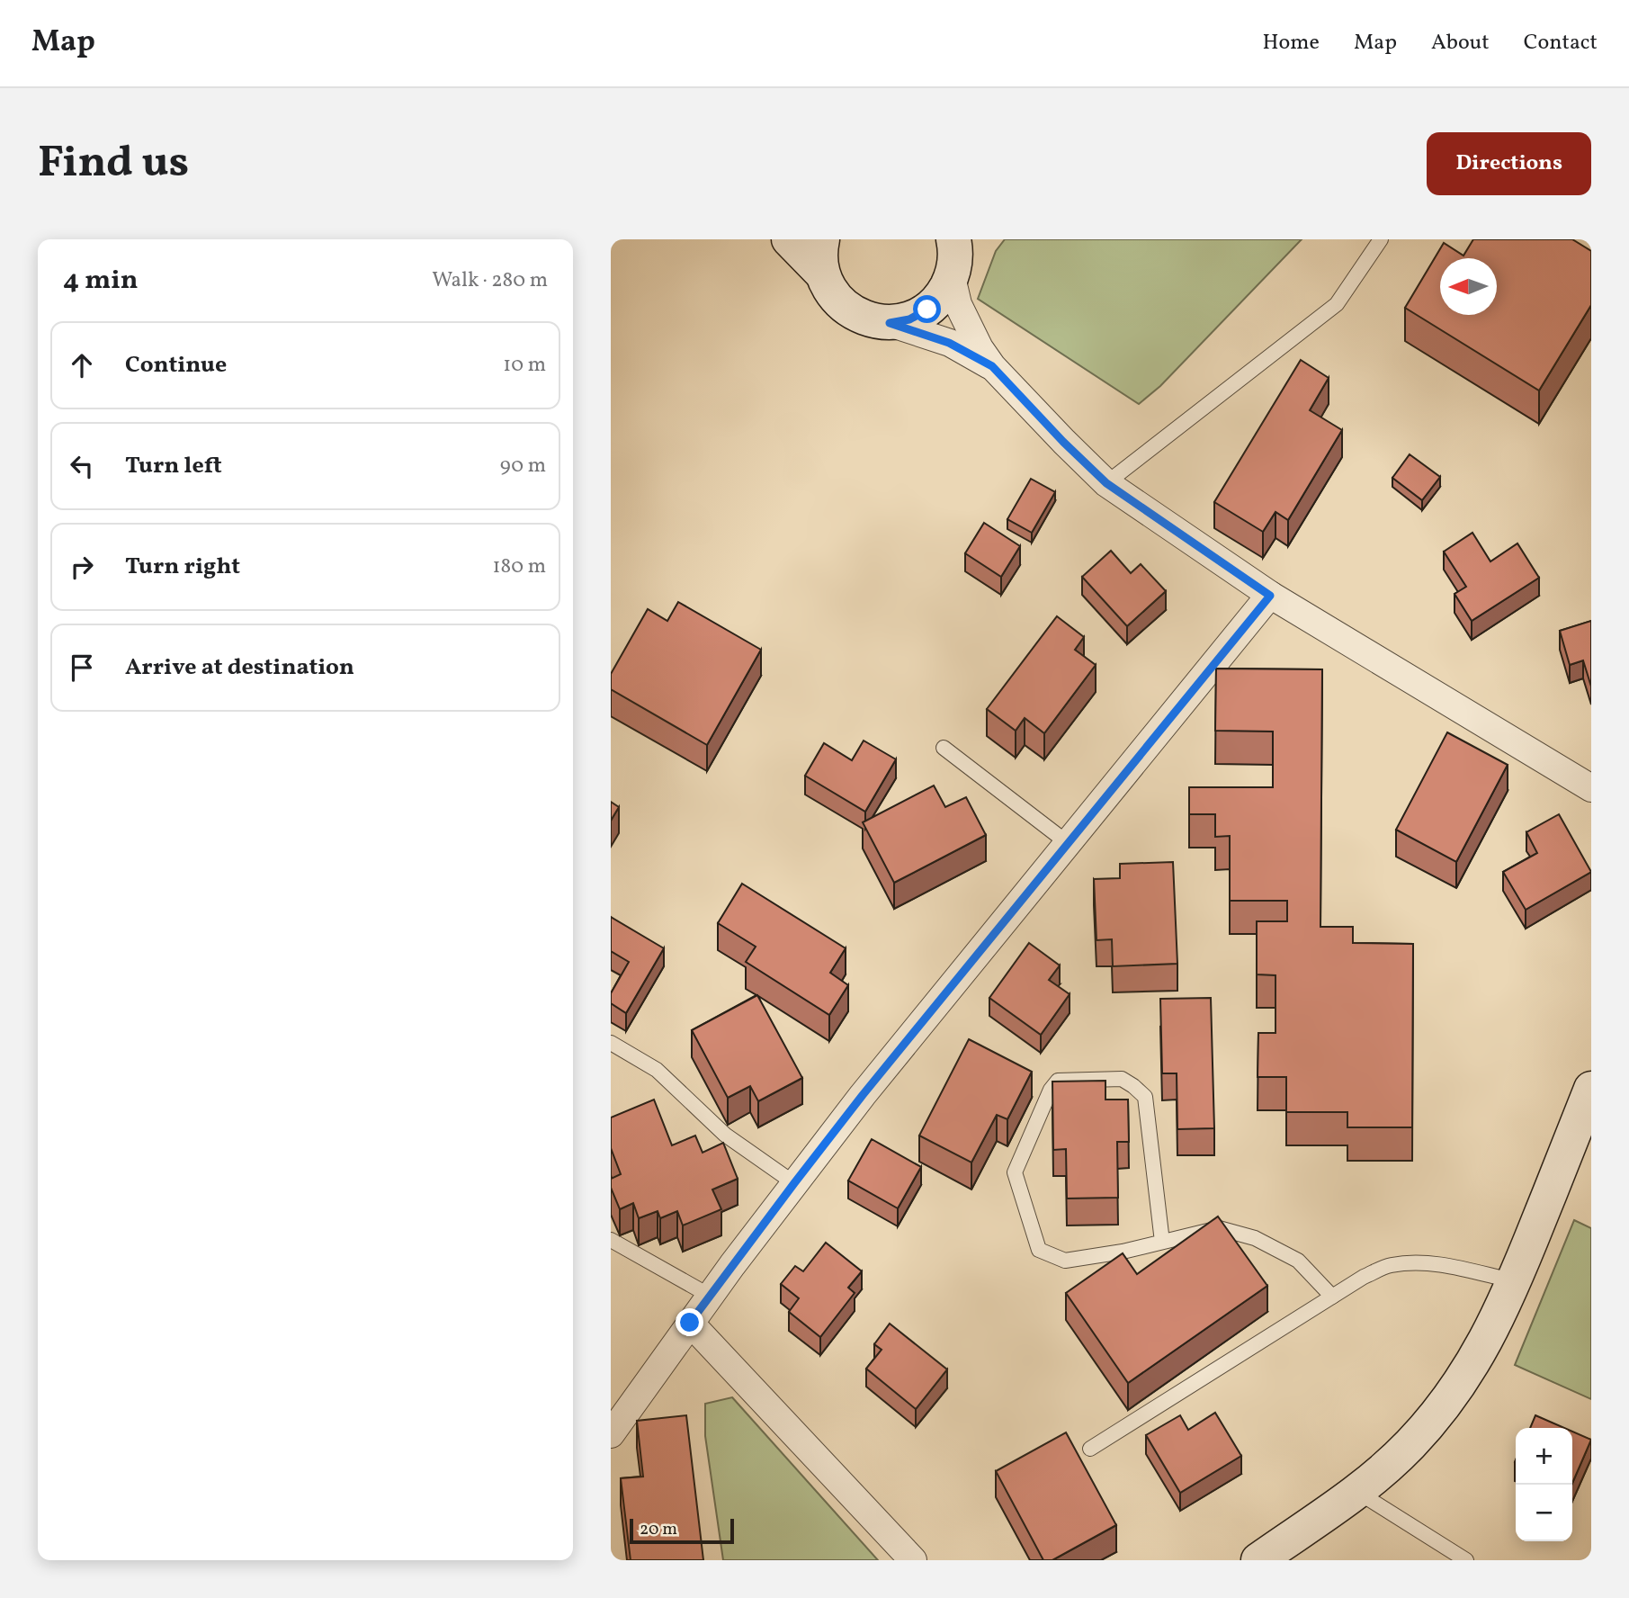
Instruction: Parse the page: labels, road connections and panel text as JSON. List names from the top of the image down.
{
  "scale_bar": "20 m",
  "north": "left",
  "page": {
    "header": "Map",
    "nav": [
      "Home",
      "Map",
      "About",
      "Contact"
    ],
    "buttons": "Directions",
    "title": "Find us",
    "heading": ["4 min", "Walk · 280 m"],
    "list": [
      ["Continue", "10 m"],
      ["Turn left", "90 m"],
      ["Turn right", "180 m"],
      "Arrive at destination"
    ],
    "map_buttons": ["+", "−"],
    "scale": "20 m"
  }
}
